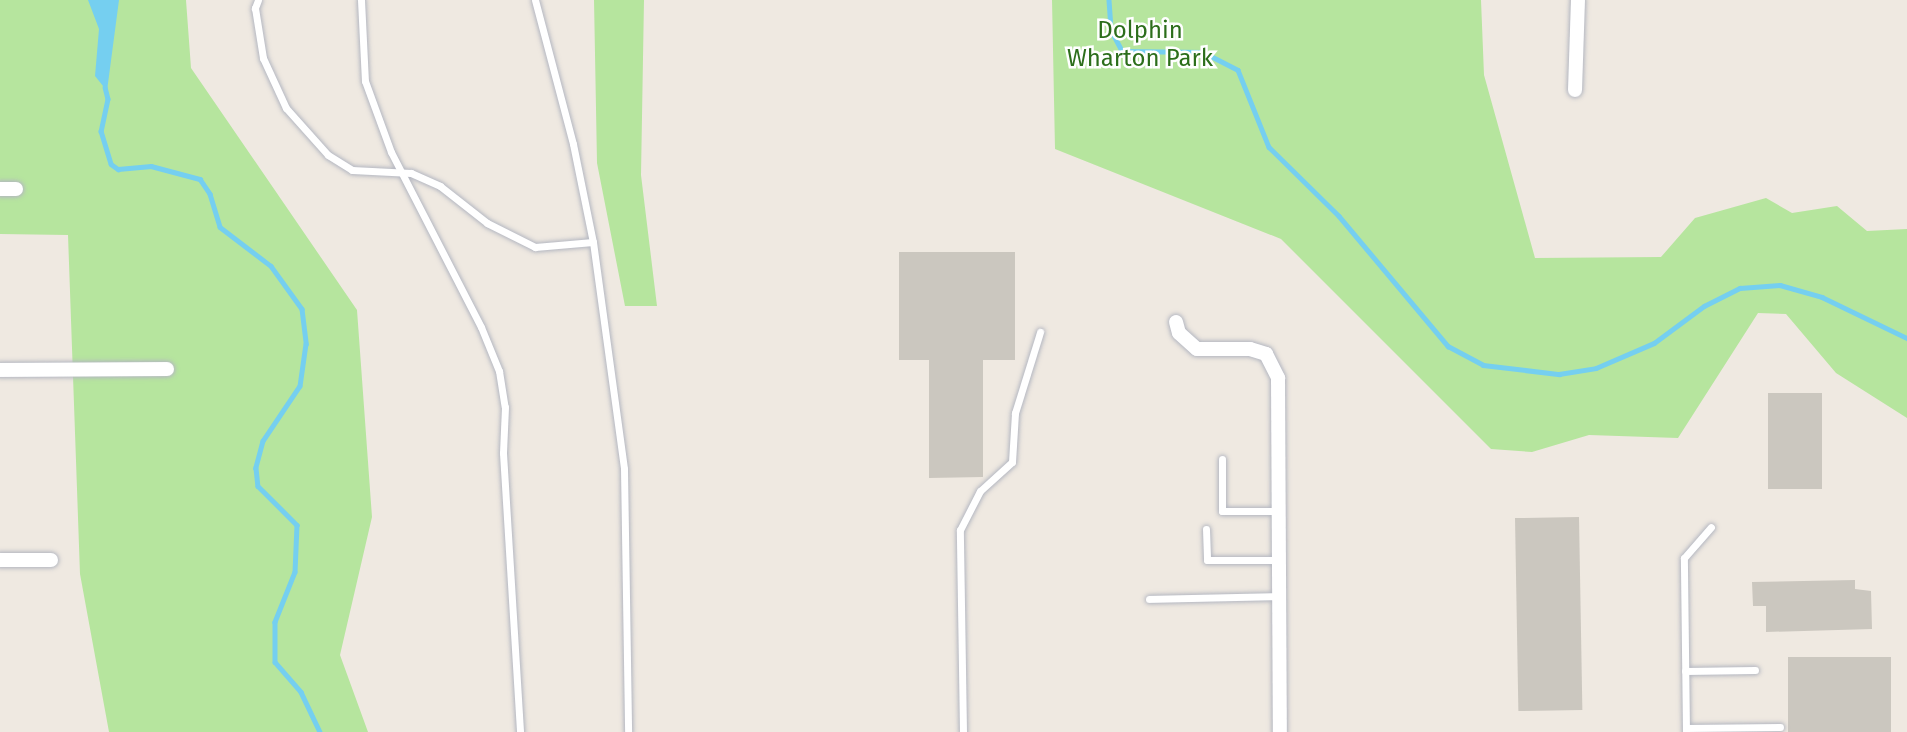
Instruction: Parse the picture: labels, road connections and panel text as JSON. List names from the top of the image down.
{
  "parks": ["Dolphin Wharton Park"]
}
